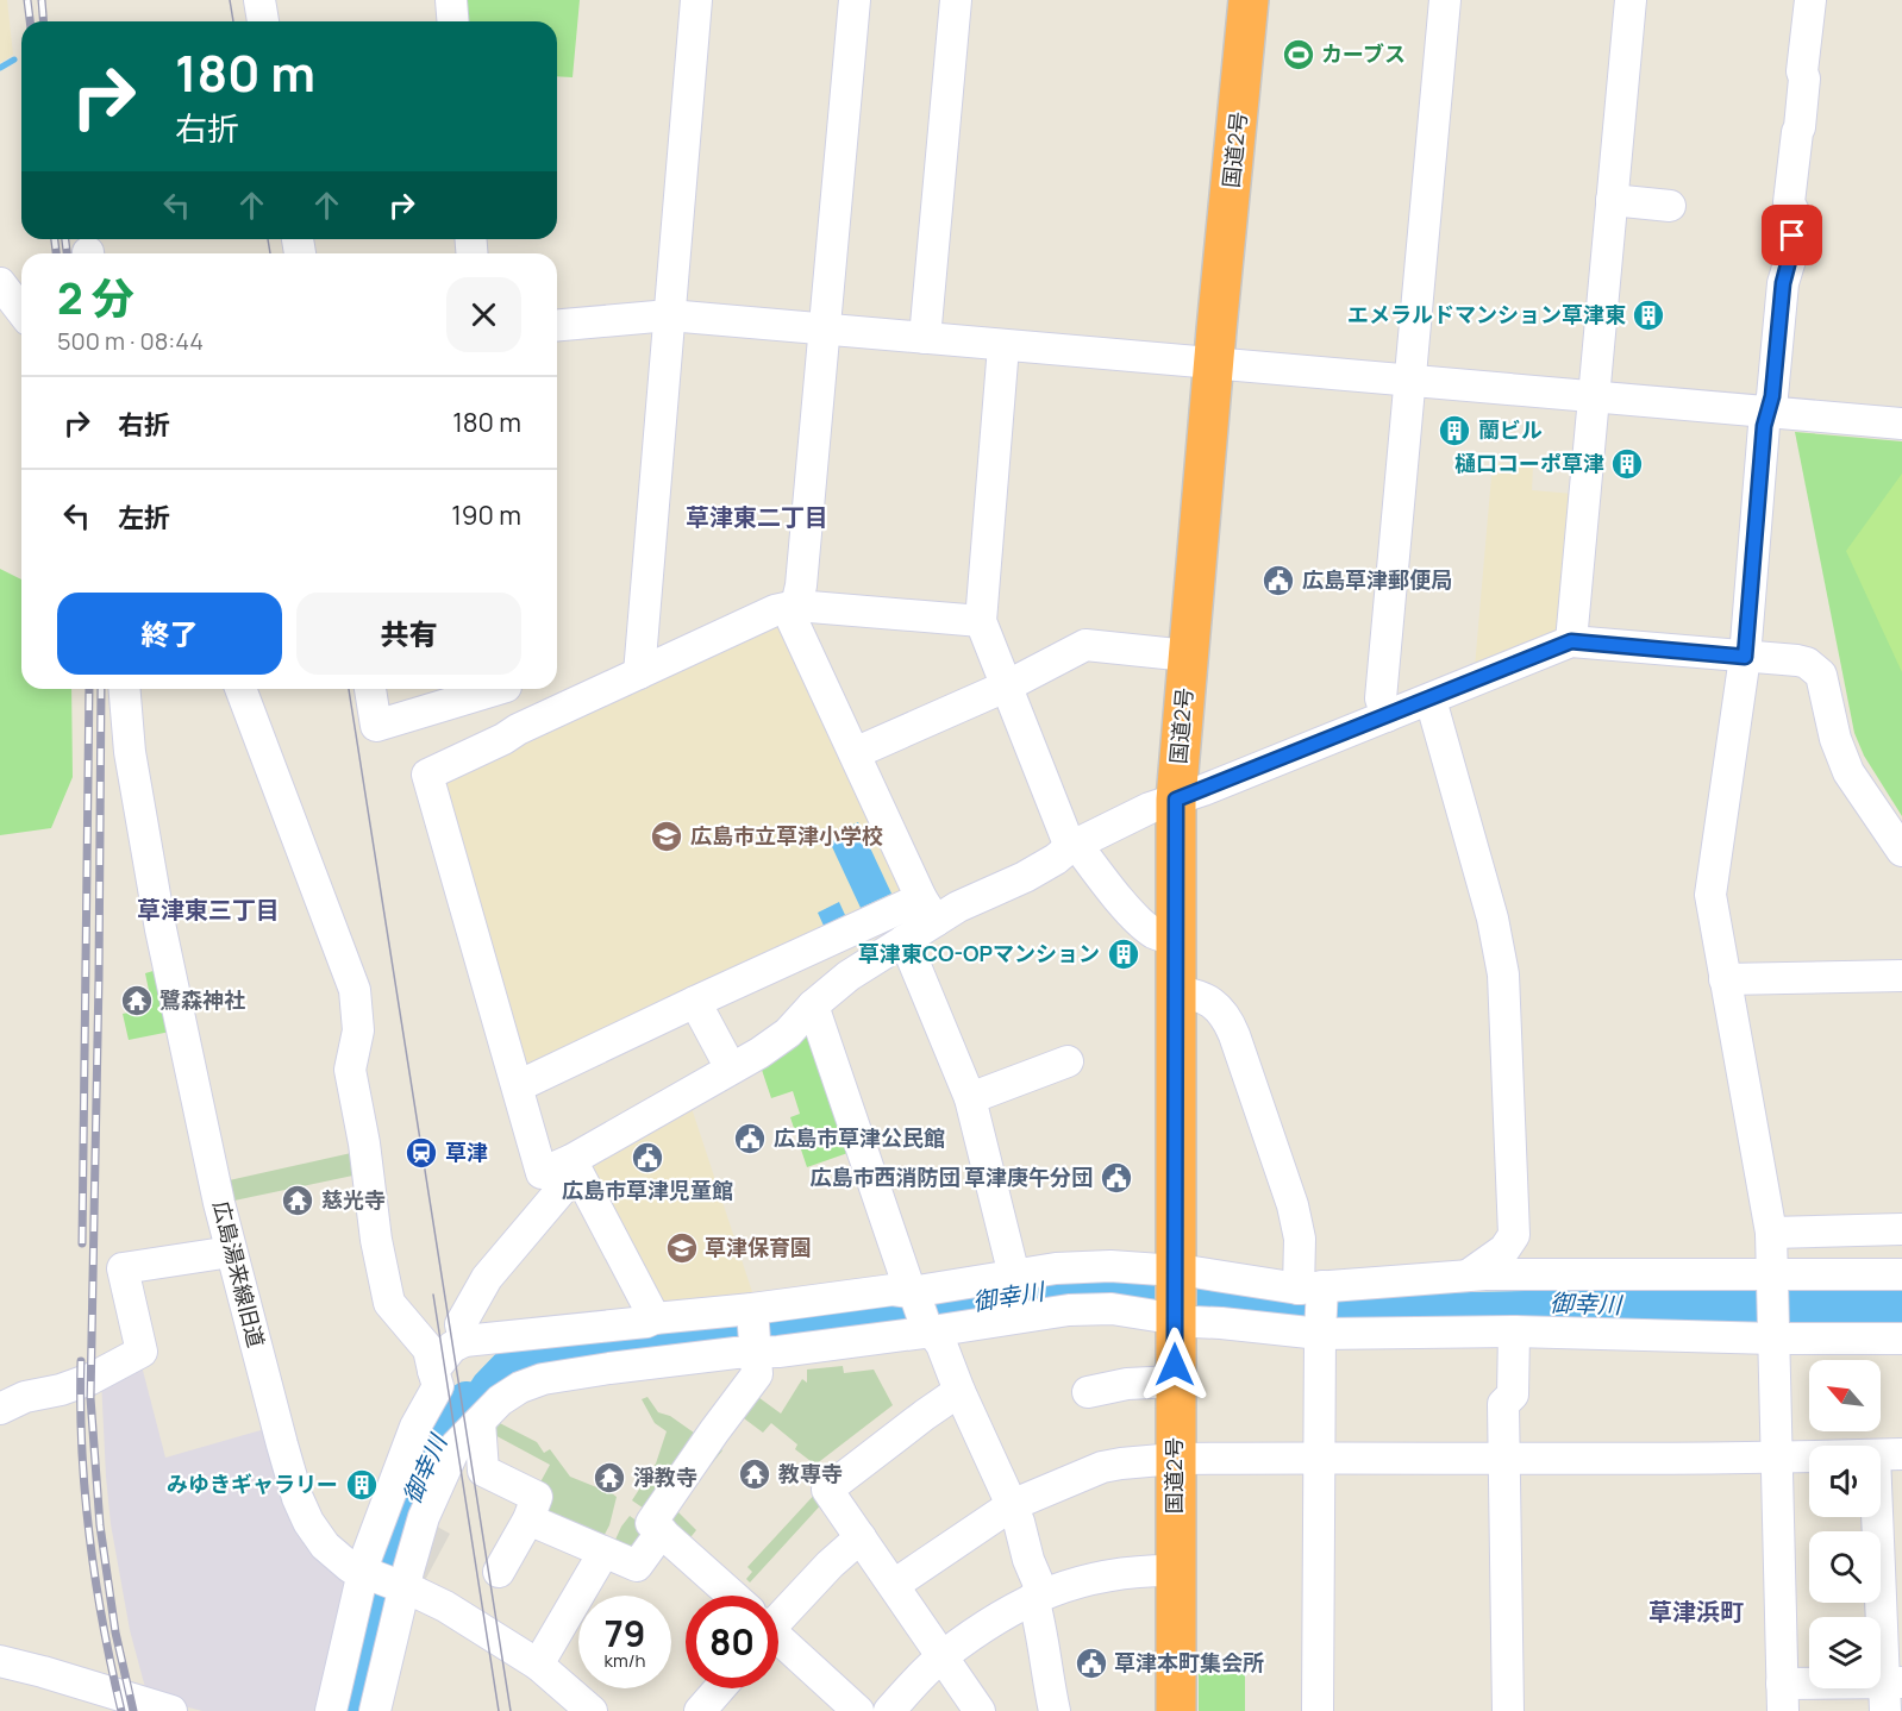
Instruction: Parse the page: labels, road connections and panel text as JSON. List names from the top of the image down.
{
  "streets": {
    "highway": ["国道2号"],
    "street": ["広島湯来線旧道"]
  },
  "districts": ["草津東二丁目", "草津東三丁目", "草津浜町"],
  "water": ["御幸川"],
  "places": {
    "sports": ["カーブス"],
    "building": [
      "エメラルドマンション草津東",
      "蘭ビル",
      "樋口コーポ草津",
      "草津東CO-OPマンション",
      "みゆきギャラリー"
    ],
    "public building": [
      "広島草津郵便局",
      "広島市草津公民館",
      "広島市草津児童館",
      "広島市西消防団 草津庚午分団",
      "草津本町集会所"
    ],
    "school or university": ["広島市立草津小学校", "草津保育園"],
    "temple": [
      "鷺森神社",
      "慈光寺",
      "教専寺",
      "淨教寺"
    ],
    "station": ["草津"]
  },
  "north": "top left",
  "page": {
    "turn": ["180 m", "右折"],
    "heading": ["2 分", "500 m · 08:44"],
    "list": [
      {
        "name": "右折",
        "value": "180 m"
      },
      {
        "name": "左折",
        "value": "190 m"
      }
    ],
    "buttons": ["終了", "共有"],
    "speed": "79 km/h",
    "limit": "80"
  }
}
